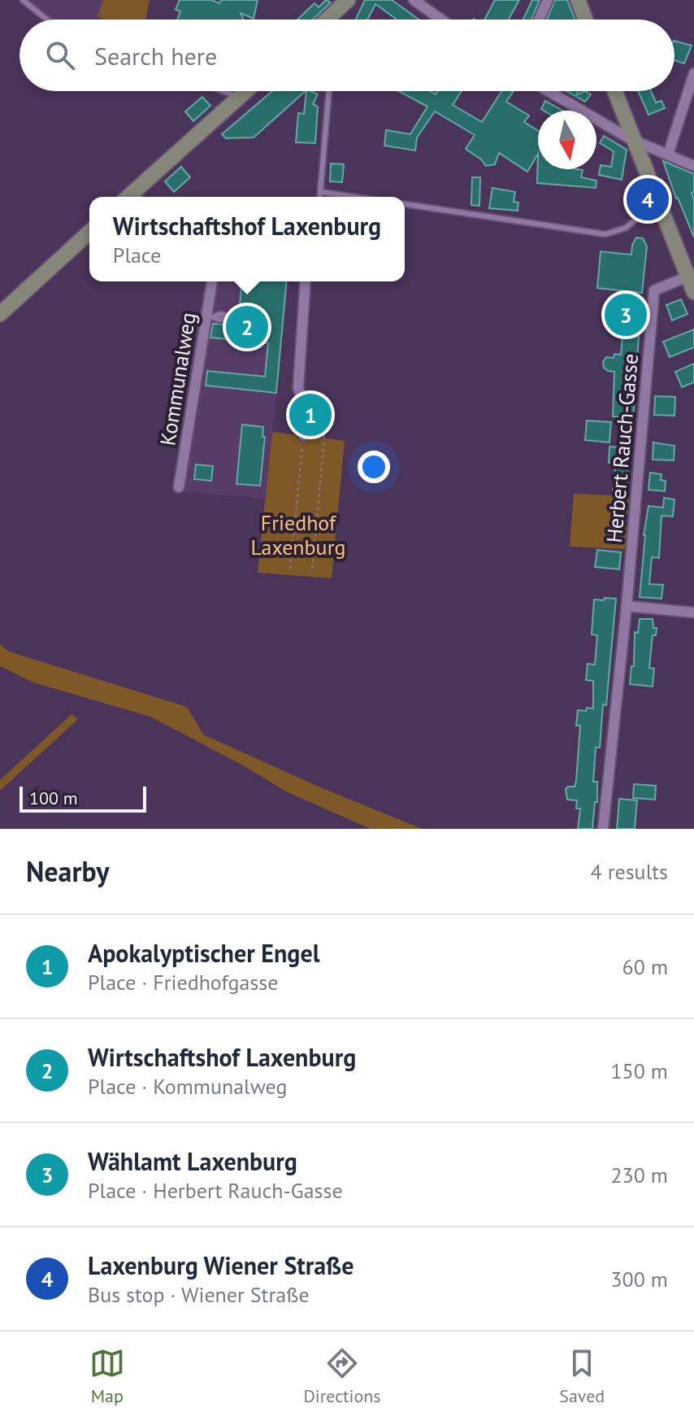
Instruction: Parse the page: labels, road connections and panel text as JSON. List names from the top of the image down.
{
  "streets": {
    "street": ["Kommunalweg", "Herbert Rauch-Gasse"]
  },
  "parks": ["Friedhof Laxenburg"],
  "scale_bar": "100 m",
  "north": "bottom",
  "page": {
    "search": "Search here",
    "pins": [
      "4",
      "3",
      "2",
      "1"
    ],
    "popup": ["Wirtschaftshof Laxenburg", "Place"],
    "scale": "100 m",
    "heading": ["Nearby", "4 results"],
    "list": [
      {
        "mark": "1",
        "name": "Apokalyptischer Engel",
        "note": "Place · Friedhofgasse",
        "value": "60 m"
      },
      {
        "mark": "2",
        "name": "Wirtschaftshof Laxenburg",
        "note": "Place · Kommunalweg",
        "value": "150 m"
      },
      {
        "mark": "3",
        "name": "Wählamt Laxenburg",
        "note": "Place · Herbert Rauch-Gasse",
        "value": "230 m"
      },
      {
        "mark": "4",
        "name": "Laxenburg Wiener Straße",
        "note": "Bus stop · Wiener Straße",
        "value": "300 m"
      }
    ],
    "nav": ["Map", "Directions", "Saved"]
  }
}
